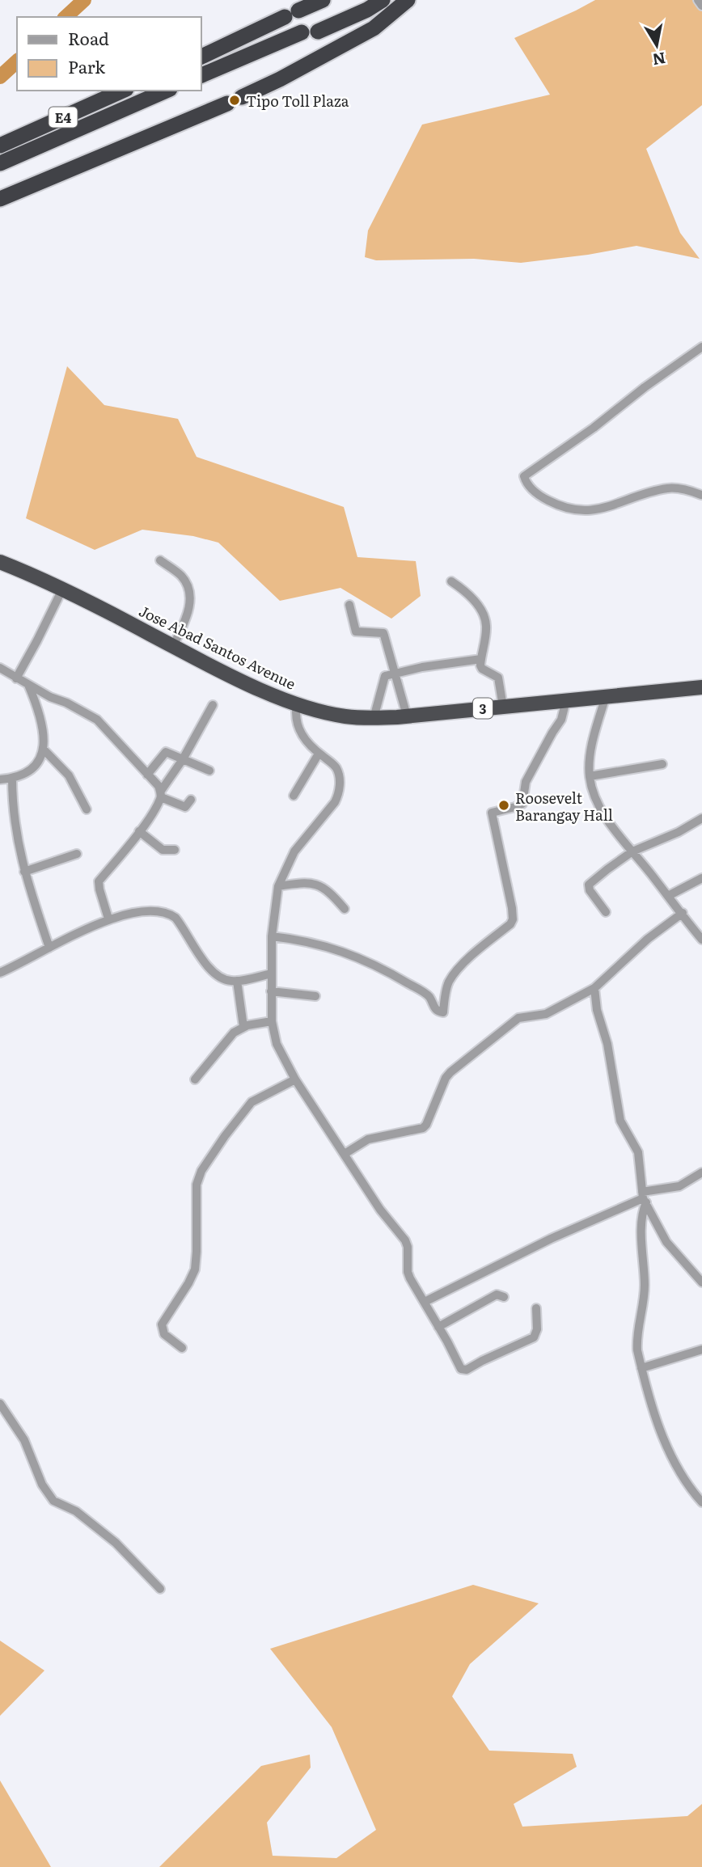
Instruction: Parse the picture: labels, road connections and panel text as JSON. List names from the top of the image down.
{
  "streets": {
    "highway": ["E4", "Jose Abad Santos Avenue", "3"]
  },
  "places": ["Tipo Toll Plaza", "Roosevelt Barangay Hall"],
  "legend": ["Road", "Park"],
  "north": "bottom"
}
